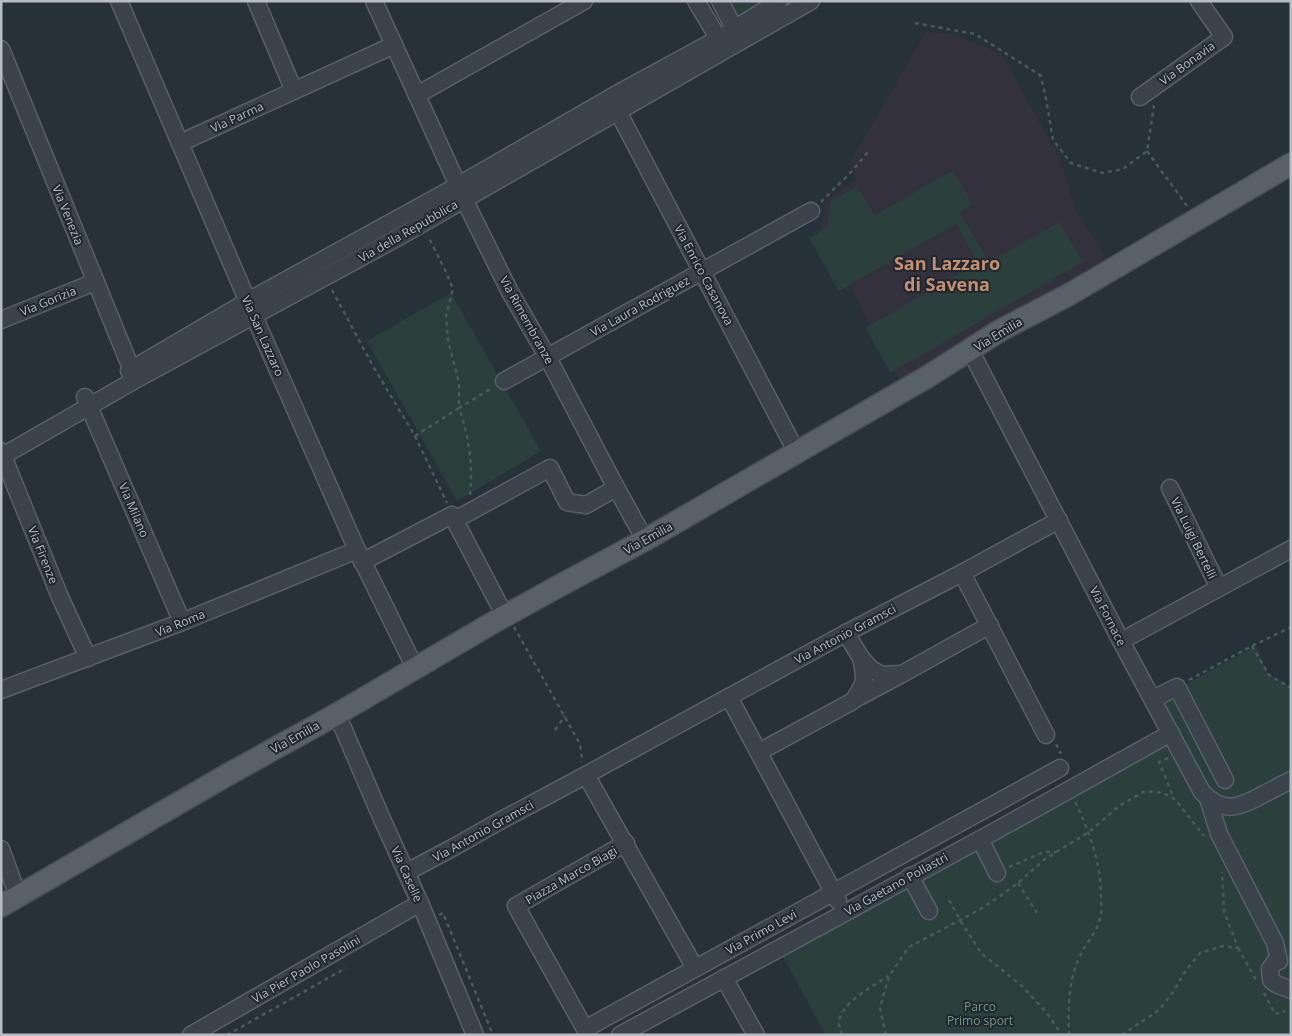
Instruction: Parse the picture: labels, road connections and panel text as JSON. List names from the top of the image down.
{
  "streets": {
    "main road": ["Via Emilia"],
    "street": [
      "Via Bonavia",
      "Via Parma",
      "Via Venezia",
      "Via della Repubblica",
      "Via Enrico Casanova",
      "Via Gorizia",
      "Via Laura Rodriguez",
      "Via Rimembranze",
      "Via San Lazzaro",
      "Via Milano",
      "Via Luigi Bertelli",
      "Via Firenze",
      "Via Fornace",
      "Via Roma",
      "Via Antonio Gramsci",
      "Via Caselle",
      "Piazza Marco Biagi",
      "Via Gaetano Pollastri",
      "Via Primo Levi",
      "Via Pier Paolo Pasolini"
    ]
  },
  "crossings": [
    ["Via Parma", "Via Rimembranze"],
    ["Via Parma", "Via San Lazzaro"],
    ["Via Venezia", "Via della Repubblica"],
    ["Via Venezia", "Via Gorizia"],
    ["Via della Repubblica", "Via Enrico Casanova"],
    ["Via della Repubblica", "Via Rimembranze"],
    ["Via della Repubblica", "Via San Lazzaro"],
    ["Via della Repubblica", "Via Milano"],
    ["Via della Repubblica", "Via Firenze"],
    ["Via Enrico Casanova", "Via Laura Rodriguez"],
    ["Via Enrico Casanova", "Via Emilia"],
    ["Via Laura Rodriguez", "Via Rimembranze"],
    ["Via Rimembranze", "Via Emilia"],
    ["Via Rimembranze", "Via Roma"],
    ["Via Emilia", "Via San Lazzaro"],
    ["Via Emilia", "Via Fornace"],
    ["Via Emilia", "Via Caselle"],
    ["Via San Lazzaro", "Via Roma"],
    ["Via Milano", "Via Roma"],
    ["Via Luigi Bertelli", "Via Fornace"],
    ["Via Firenze", "Via Roma"],
    ["Via Fornace", "Via Antonio Gramsci"],
    ["Via Fornace", "Via Gaetano Pollastri"],
    ["Via Antonio Gramsci", "Via Caselle"],
    ["Via Caselle", "Via Pier Paolo Pasolini"],
    ["Piazza Marco Biagi", "Via Primo Levi"]
  ],
  "districts": ["San Lazzaro di Savena"],
  "parks": ["Parco Primo sport"]
}
